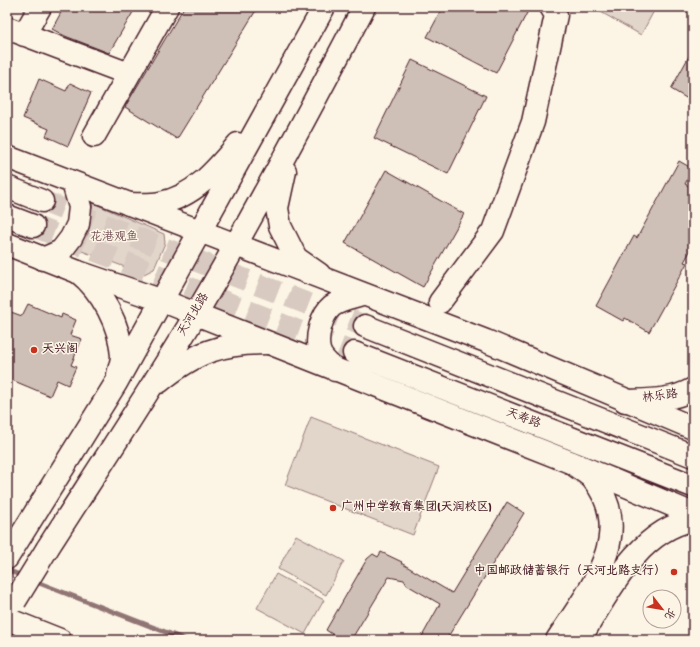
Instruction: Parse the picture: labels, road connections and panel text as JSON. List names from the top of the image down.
{
  "streets": {
    "main road": ["天河北路", "林乐路", "天寿路"]
  },
  "parks": ["花港观鱼"],
  "places": ["天兴阁", "广州中学教育集团(天润校区)", "中国邮政储蓄银行（天河北路支行）"],
  "north": "bottom right"
}
